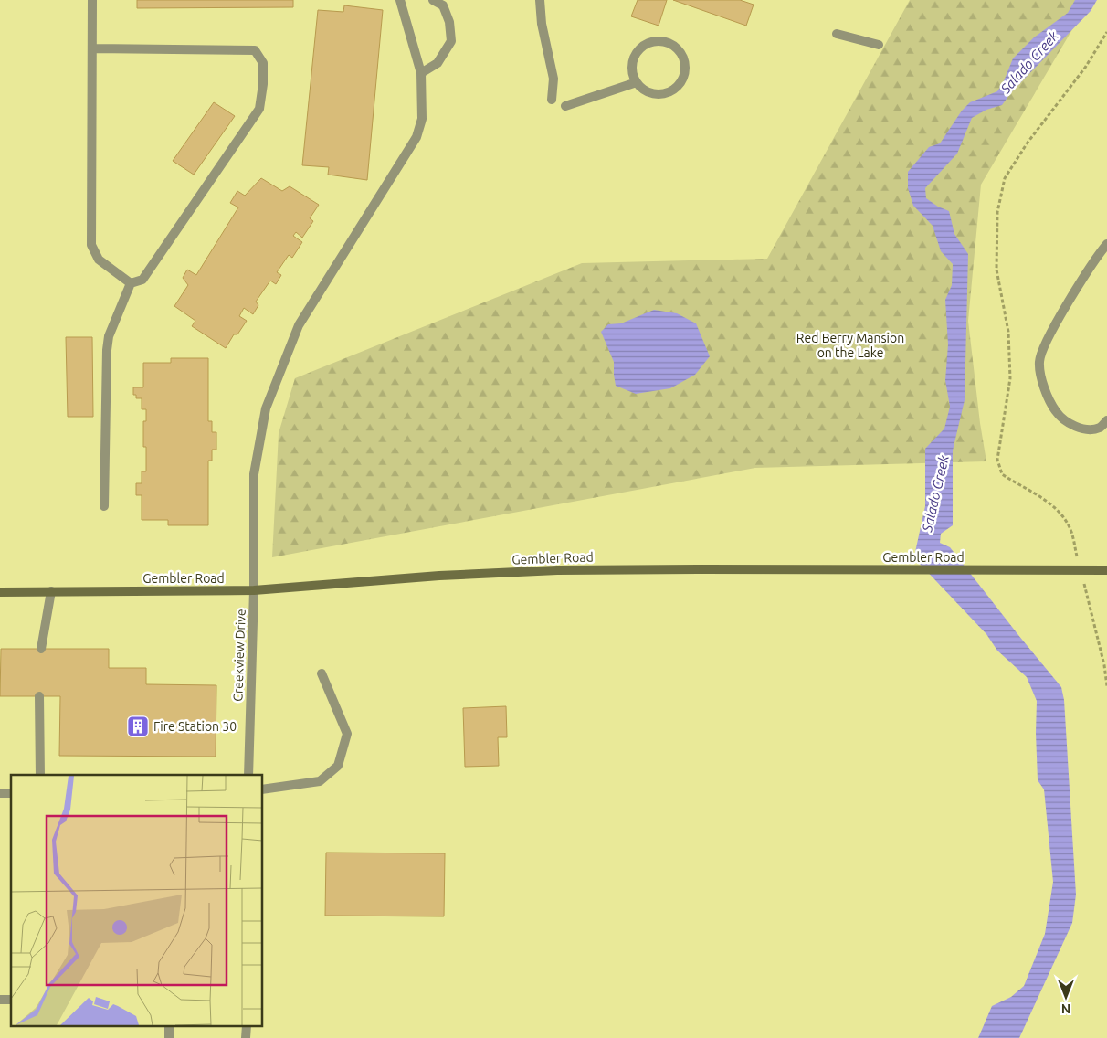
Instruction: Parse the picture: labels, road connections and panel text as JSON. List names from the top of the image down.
{
  "streets": {
    "main road": ["Gembler Road"],
    "street": ["Creekview Drive"]
  },
  "crossings": [
    ["Gembler Road", "Creekview Drive"]
  ],
  "water": ["Salado Creek"],
  "parks": ["Red Berry Mansion on the Lake"],
  "places": {
    "building": ["Fire Station 30"]
  },
  "north": "bottom"
}
